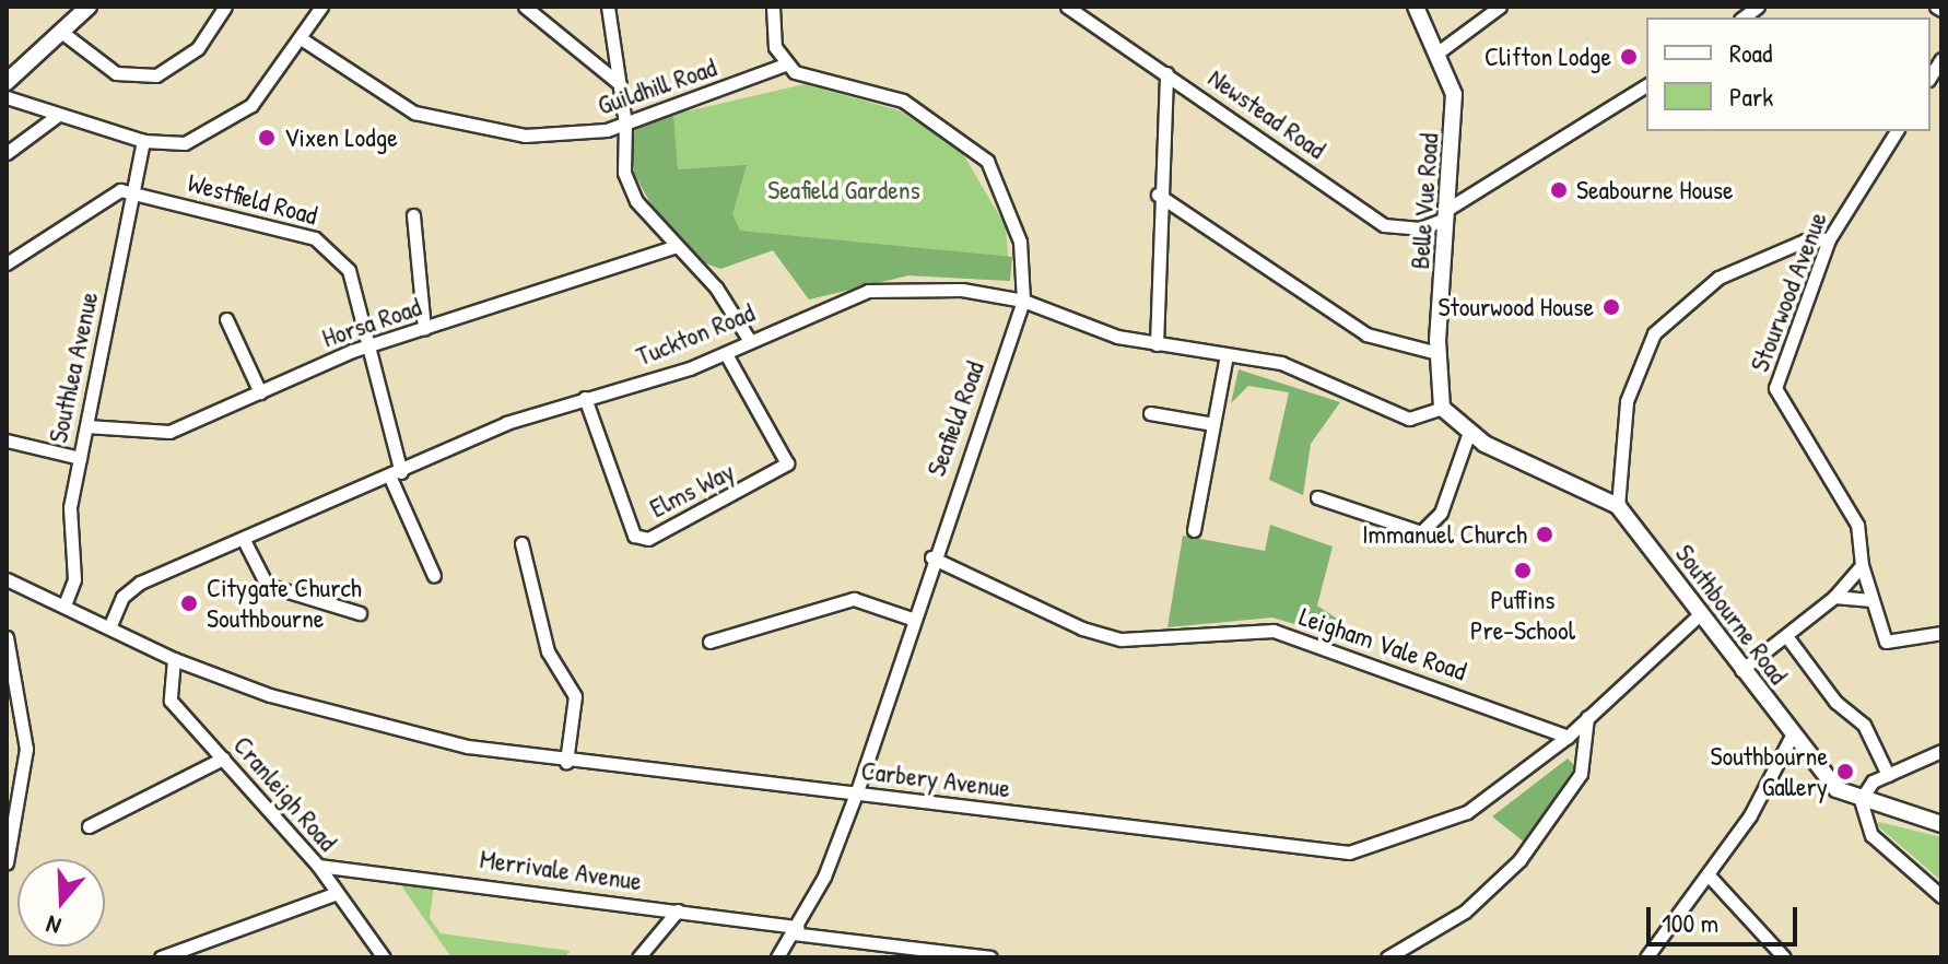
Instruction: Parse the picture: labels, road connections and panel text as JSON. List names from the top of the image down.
{
  "streets": {
    "main road": ["Belle Vue Road", "Southbourne Road"],
    "street": [
      "Guildhill Road",
      "Newstead Road",
      "Westfield Road",
      "Stourwood Avenue",
      "Horsa Road",
      "Tuckton Road",
      "Southlea Avenue",
      "Seafield Road",
      "Elms Way",
      "Leigham Vale Road",
      "Carbery Avenue",
      "Cranleigh Road",
      "Merrivale Avenue"
    ]
  },
  "crossings": [
    ["Guildhill Road", "Seafield Road"],
    ["Newstead Road", "Belle Vue Road"],
    ["Westfield Road", "Horsa Road"],
    ["Westfield Road", "Tuckton Road"],
    ["Westfield Road", "Southlea Avenue"],
    ["Belle Vue Road", "Tuckton Road"],
    ["Belle Vue Road", "Southbourne Road"],
    ["Horsa Road", "Southlea Avenue"],
    ["Tuckton Road", "Seafield Road"],
    ["Tuckton Road", "Elms Way"],
    ["Tuckton Road", "Southbourne Road"],
    ["Tuckton Road", "Carbery Avenue"],
    ["Seafield Road", "Leigham Vale Road"],
    ["Seafield Road", "Carbery Avenue"],
    ["Seafield Road", "Merrivale Avenue"],
    ["Southbourne Road", "Carbery Avenue"],
    ["Leigham Vale Road", "Carbery Avenue"],
    ["Carbery Avenue", "Cranleigh Road"],
    ["Cranleigh Road", "Merrivale Avenue"]
  ],
  "parks": ["Seafield Gardens"],
  "places": [
    "Clifton Lodge",
    "Vixen Lodge",
    "Seabourne House",
    "Stourwood House",
    "Immanuel Church",
    "Puffins Pre-School",
    "Citygate Church Southbourne",
    "Southbourne Gallery"
  ],
  "legend": ["Road", "Park"],
  "scale_bar": "100 m",
  "north": "bottom"
}
